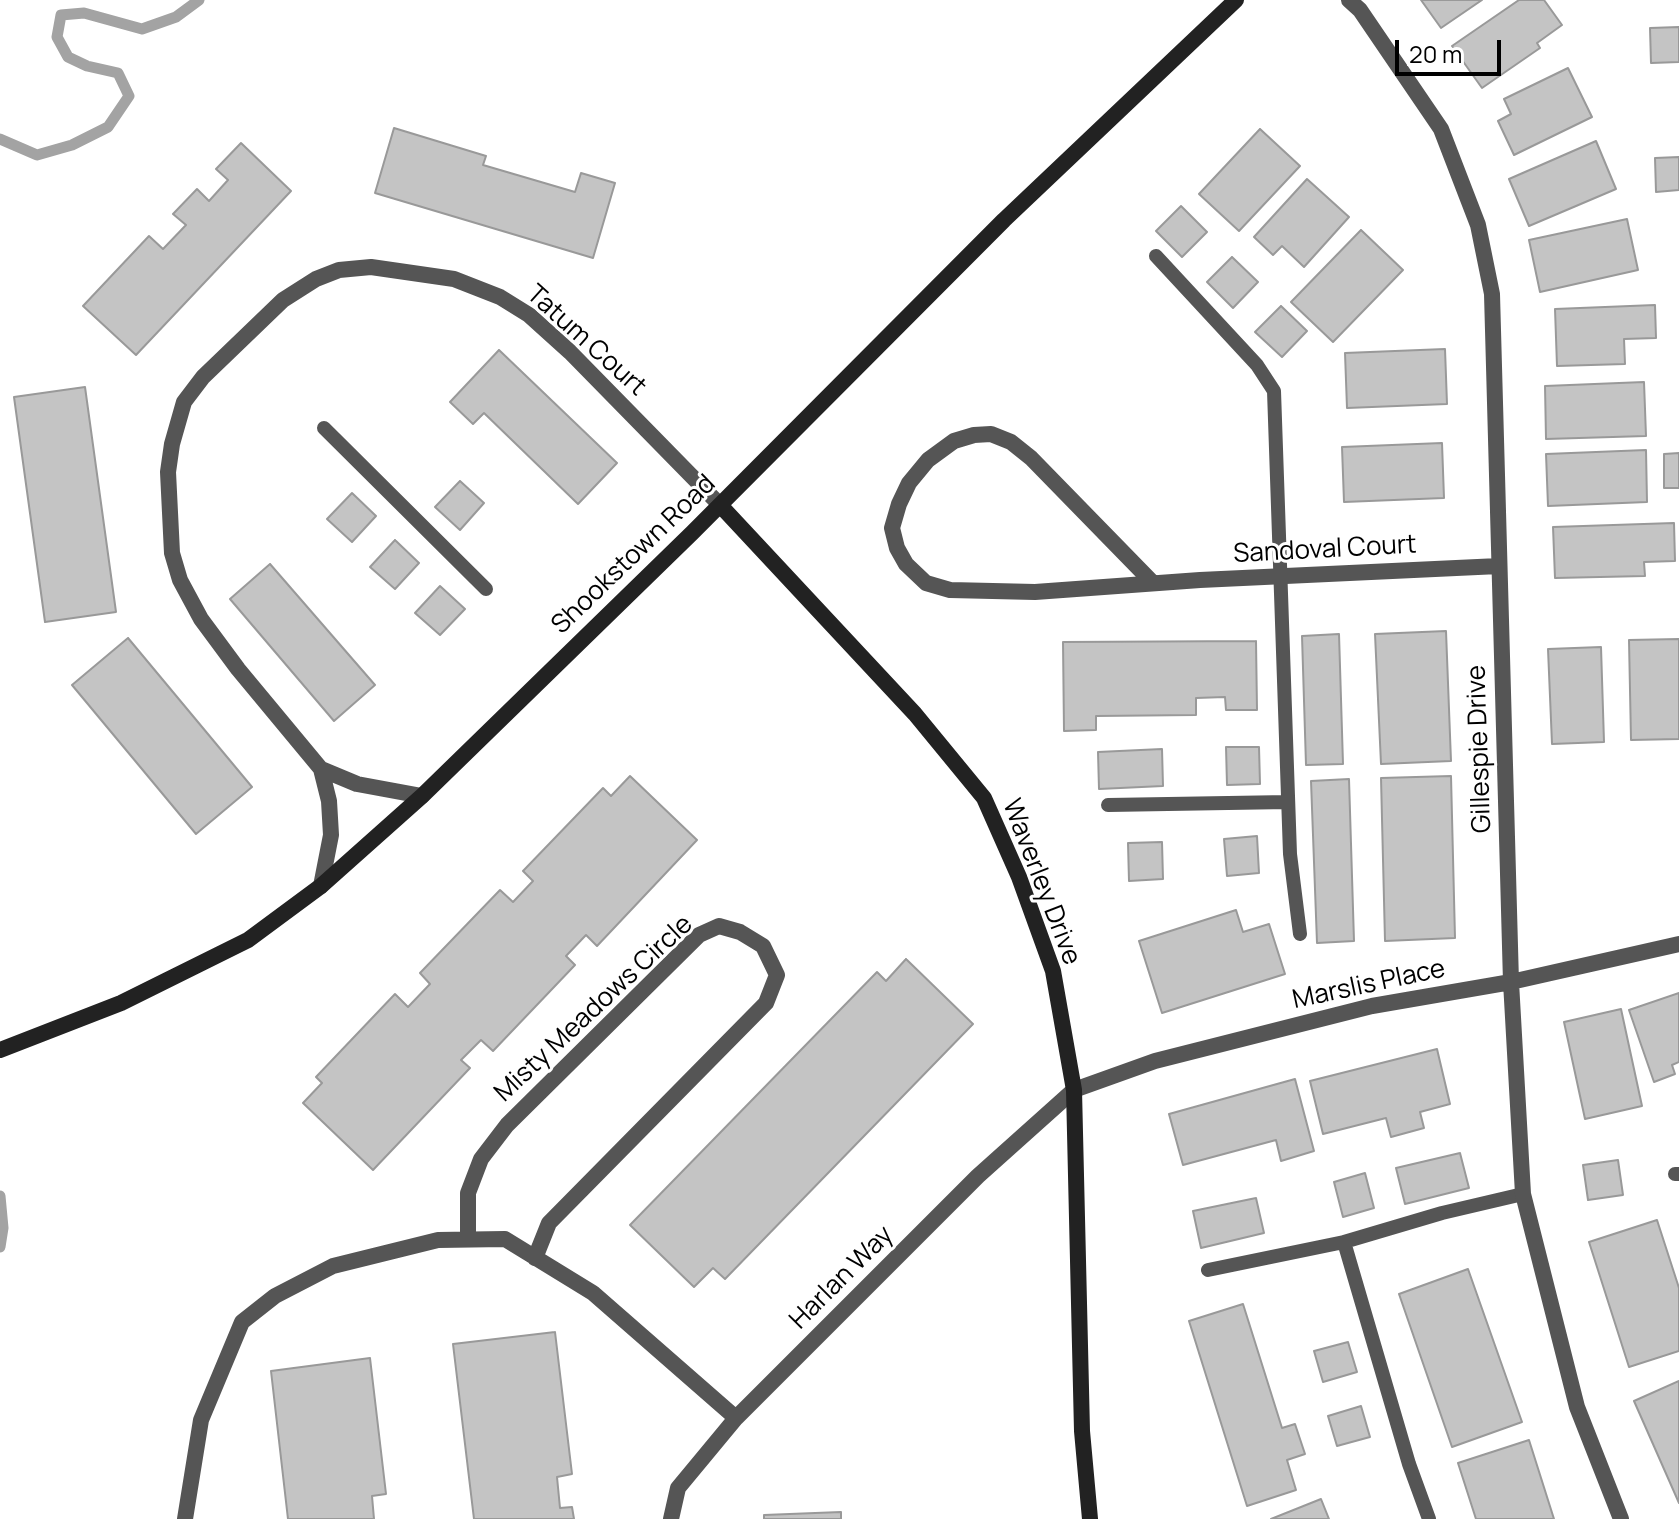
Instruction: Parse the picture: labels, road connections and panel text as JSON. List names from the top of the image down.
{
  "streets": {
    "street": [
      "Tatum Court",
      "Sandoval Court",
      "Shookstown Road",
      "Gillespie Drive",
      "Waverley Drive",
      "Marslis Place",
      "Misty Meadows Circle",
      "Harlan Way"
    ]
  },
  "crossings": [
    ["Tatum Court", "Shookstown Road"],
    ["Tatum Court", "Waverley Drive"],
    ["Sandoval Court", "Gillespie Drive"],
    ["Shookstown Road", "Waverley Drive"],
    ["Gillespie Drive", "Marslis Place"],
    ["Waverley Drive", "Marslis Place"],
    ["Waverley Drive", "Harlan Way"],
    ["Marslis Place", "Harlan Way"]
  ],
  "scale_bar": "20 m"
}
